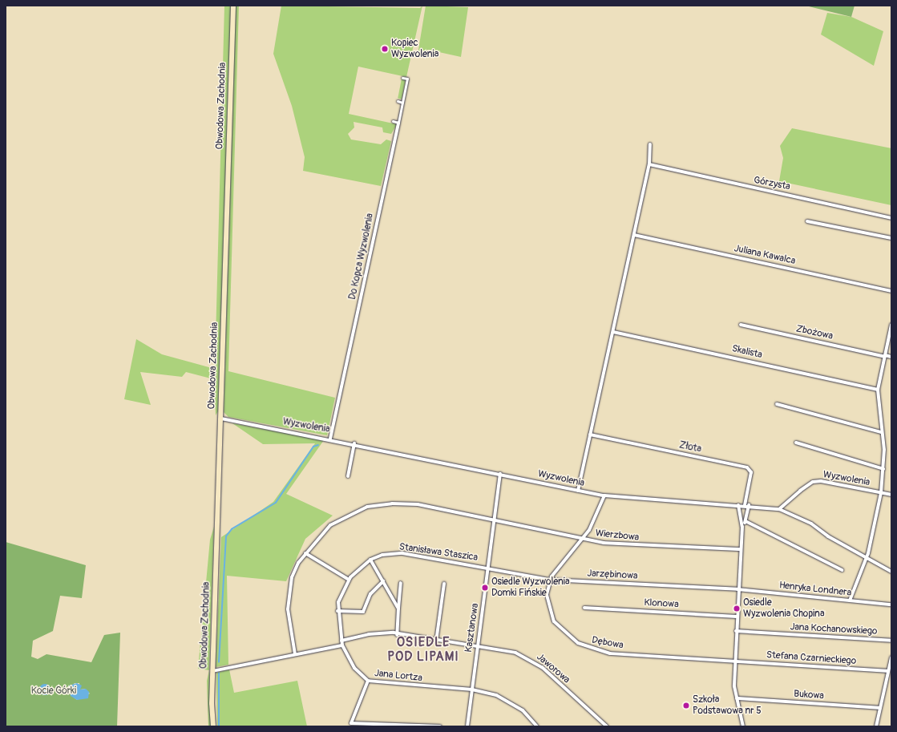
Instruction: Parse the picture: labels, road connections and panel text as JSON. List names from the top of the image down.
{
  "streets": {
    "main road": ["Obwodowa Zachodnia"],
    "street": [
      "Górzysta",
      "Juliana Kawalca",
      "Do Kopca Wyzwolenia",
      "Zbożowa",
      "Skalista",
      "Wyzwolenia",
      "Złota",
      "Wierzbowa",
      "Stanisława Staszica",
      "Jarzębinowa",
      "Henryka Londnera",
      "Klonowa",
      "Kasztanowa",
      "Jana Kochanowskiego",
      "Dębowa",
      "Stefana Czarnieckiego",
      "Jaworowa",
      "Jana Lortza",
      "Bukowa"
    ]
  },
  "crossings": [
    ["Obwodowa Zachodnia", "Wyzwolenia"],
    ["Do Kopca Wyzwolenia", "Wyzwolenia"],
    ["Wyzwolenia", "Złota"],
    ["Wyzwolenia", "Kasztanowa"],
    ["Wierzbowa", "Kasztanowa"],
    ["Stanisława Staszica", "Jarzębinowa"],
    ["Stanisława Staszica", "Kasztanowa"],
    ["Stanisława Staszica", "Jaworowa"],
    ["Stanisława Staszica", "Jana Lortza"],
    ["Jarzębinowa", "Henryka Londnera"],
    ["Jarzębinowa", "Kasztanowa"],
    ["Jarzębinowa", "Dębowa"],
    ["Kasztanowa", "Jaworowa"],
    ["Kasztanowa", "Jana Lortza"],
    ["Dębowa", "Stefana Czarnieckiego"]
  ],
  "districts": ["OSIEDLE POD LIPAMI"],
  "parks": ["Kocie Górki"],
  "places": [
    "Kopiec Wyzwolenia",
    "Osiedle Wyzwolenia Domki Fińskie",
    "Osiedle Wyzwolenia Chopina",
    "Szkoła Podstawowa nr 5"
  ]
}
